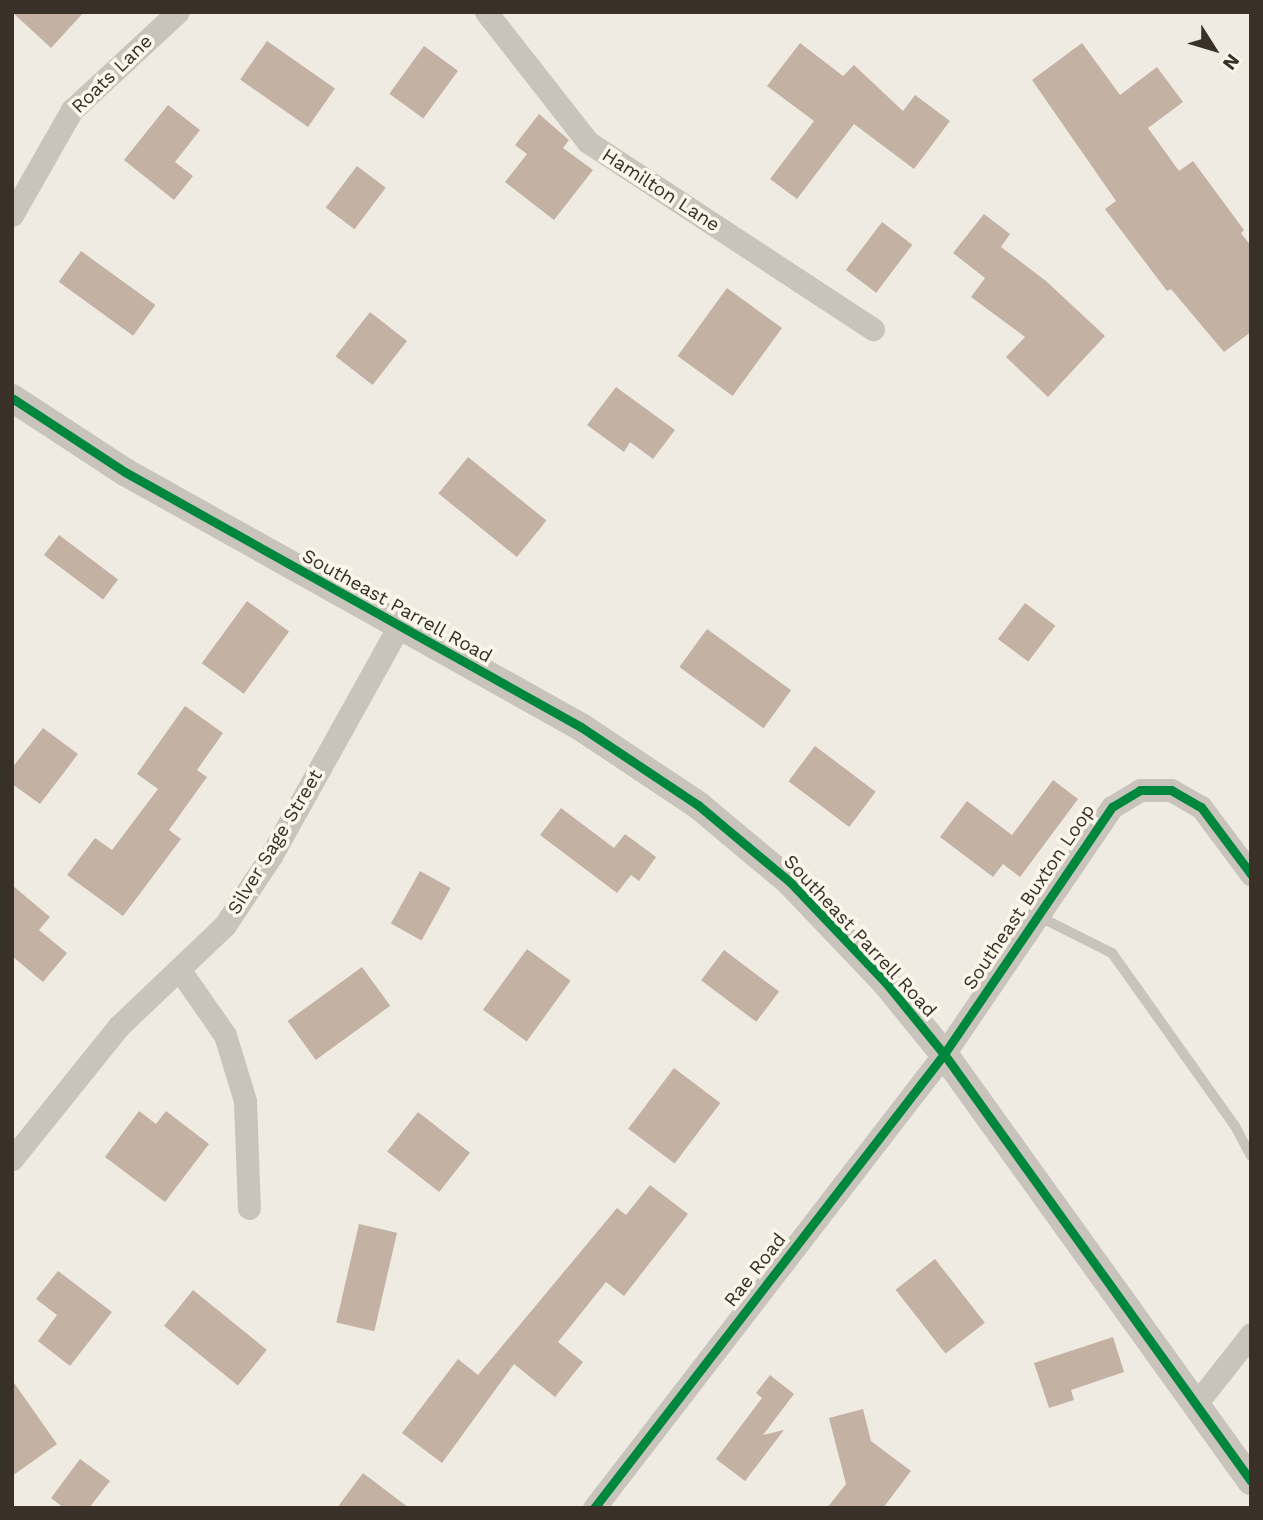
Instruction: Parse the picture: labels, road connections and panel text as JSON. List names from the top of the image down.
{
  "streets": {
    "street": [
      "Roats Lane",
      "Hamilton Lane",
      "Southeast Parrell Road",
      "Silver Sage Street",
      "Southeast Buxton Loop",
      "Rae Road"
    ]
  },
  "crossings": [
    ["Southeast Parrell Road", "Silver Sage Street"],
    ["Southeast Parrell Road", "Southeast Buxton Loop"],
    ["Southeast Parrell Road", "Rae Road"],
    ["Southeast Buxton Loop", "Rae Road"]
  ],
  "north": "bottom right"
}
